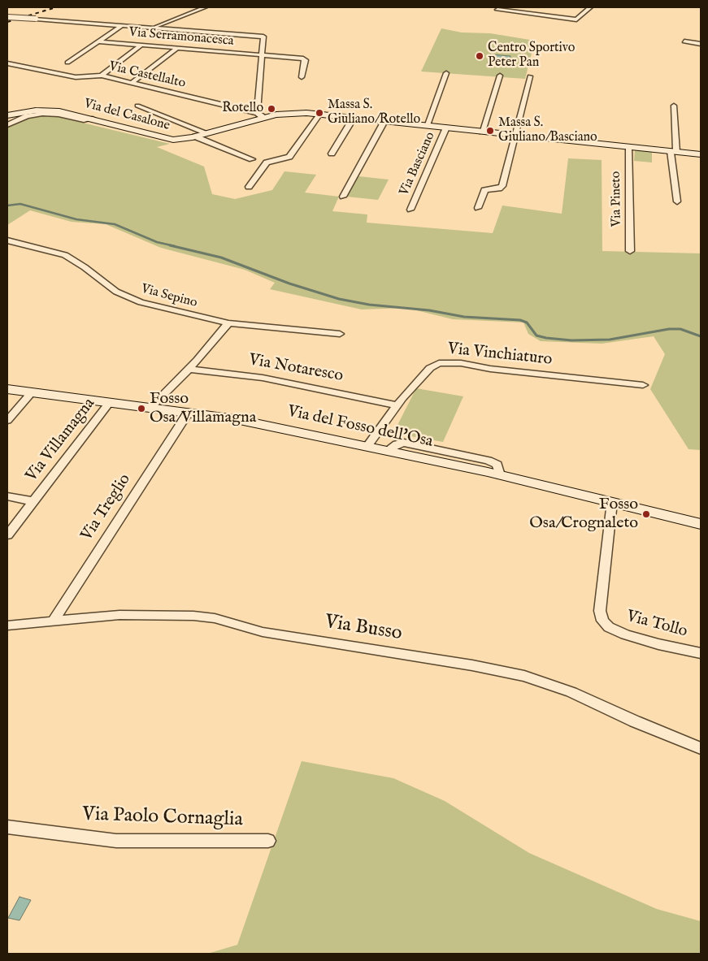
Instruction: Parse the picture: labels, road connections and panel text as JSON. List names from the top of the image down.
{
  "streets": {
    "street": [
      "Via Serramonacesca",
      "Via Castellalto",
      "Via del Casalone",
      "Via Basciano",
      "Via Pineto",
      "Via Sepino",
      "Via Vinchiaturo",
      "Via Notaresco",
      "Via del Fosso dell'Osa",
      "Via Villamagna",
      "Via Treglio",
      "Via Tollo",
      "Via Busso",
      "Via Paolo Cornaglia"
    ]
  },
  "crossings": [
    ["Via Castellalto", "Via del Casalone"],
    ["Via del Casalone", "Via Basciano"],
    ["Via del Casalone", "Via Pineto"],
    ["Via Vinchiaturo", "Via Notaresco"],
    ["Via Vinchiaturo", "Via del Fosso dell'Osa"],
    ["Via del Fosso dell'Osa", "Via Villamagna"],
    ["Via del Fosso dell'Osa", "Via Treglio"],
    ["Via del Fosso dell'Osa", "Via Tollo"],
    ["Via Treglio", "Via Busso"]
  ],
  "places": [
    "Centro Sportivo Peter Pan",
    "Rotello",
    "Massa S. Giuliano/Rotello",
    "Massa S. Giuliano/Basciano",
    "Fosso Osa/Villamagna",
    "Fosso Osa/Crognaleto"
  ]
}
